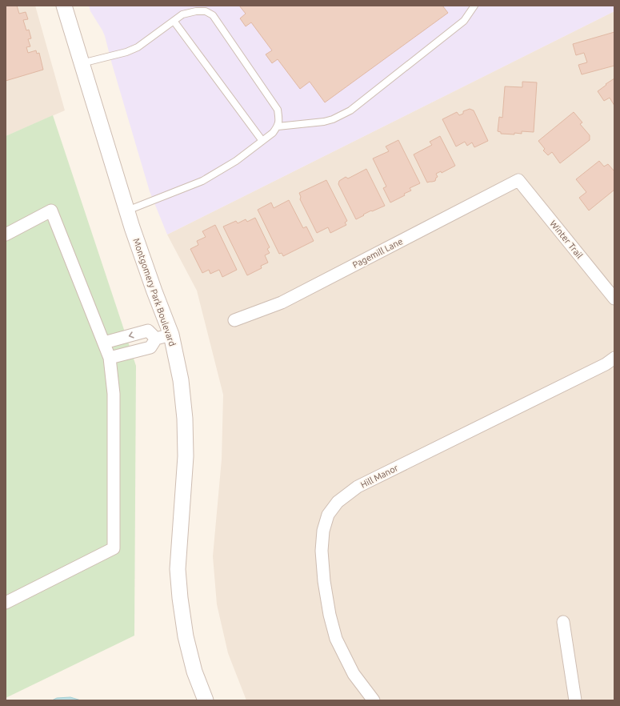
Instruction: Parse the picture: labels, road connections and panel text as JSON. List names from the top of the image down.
{
  "streets": {
    "street": [
      "Winter Trail",
      "Pagemill Lane",
      "Montgomery Park Boulevard",
      "Hill Manor"
    ]
  },
  "crossings": [
    ["Winter Trail", "Pagemill Lane"]
  ]
}
